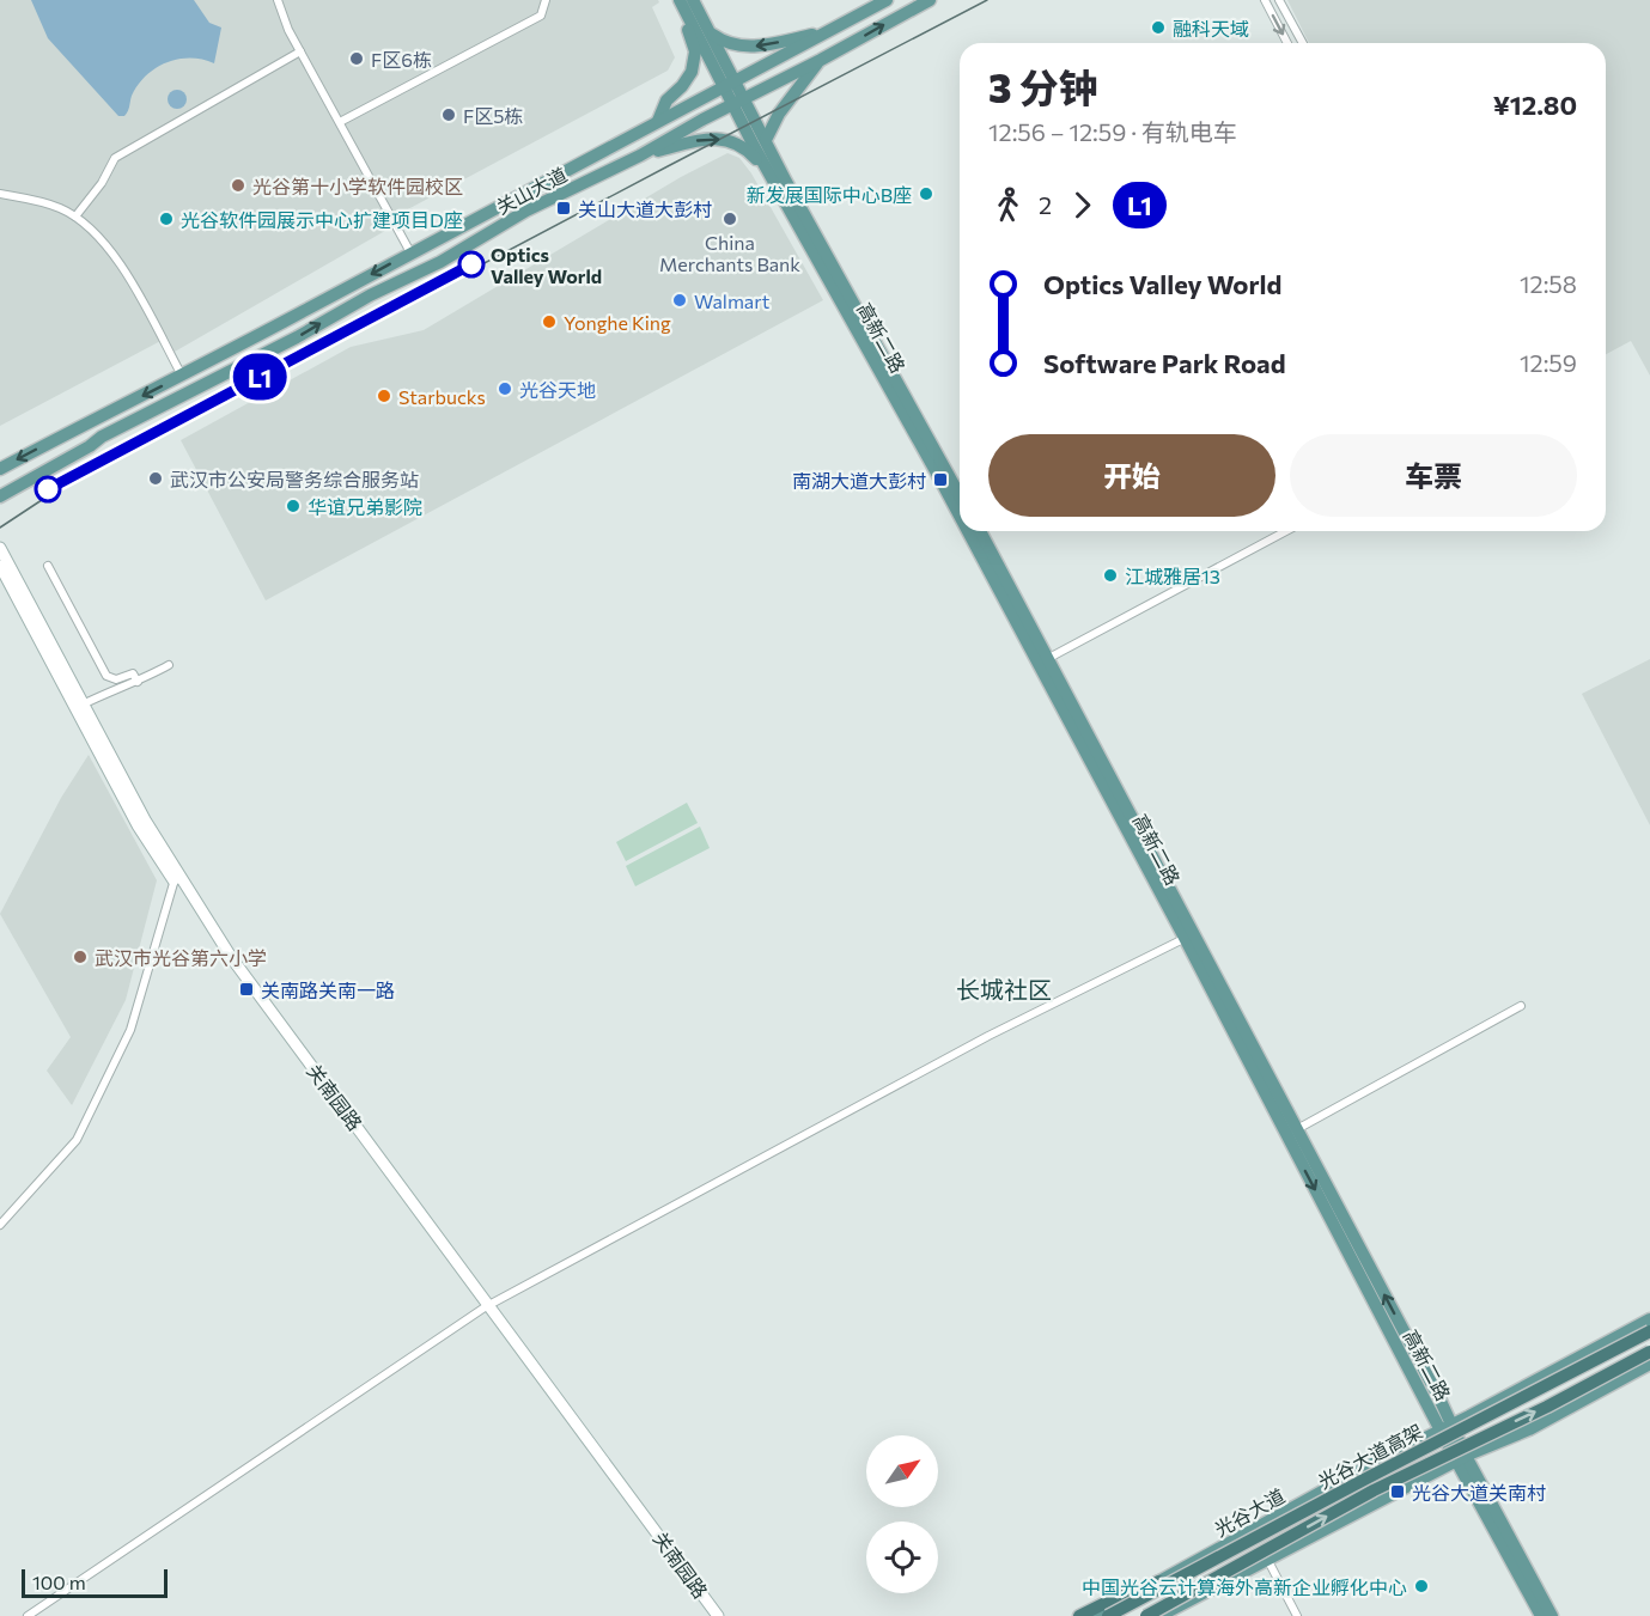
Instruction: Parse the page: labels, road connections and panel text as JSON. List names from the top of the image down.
{
  "streets": {
    "highway": ["光谷大道高架"],
    "main road": [
      "关山大道",
      "高新二路",
      "关南园路",
      "光谷大道"
    ]
  },
  "crossings": [
    ["关山大道", "高新二路"],
    ["高新二路", "光谷大道"]
  ],
  "districts": ["长城社区"],
  "places": {
    "other": [
      "融科天域",
      "F区6栋",
      "F区5栋",
      "光谷第十小学软件园校区",
      "新发展国际中心B座",
      "光谷软件园展示中心扩建项目D座",
      "China Merchants Bank",
      "Optics Valley World",
      "Walmart",
      "Yonghe King",
      "光谷天地",
      "Starbucks",
      "武汉市公安局警务综合服务站",
      "华谊兄弟影院",
      "江城雅居13",
      "武汉市光谷第六小学",
      "中国光谷云计算海外高新企业孵化中心"
    ],
    "transit": [
      "关山大道大彭村",
      "南湖大道大彭村",
      "关南路关南一路",
      "光谷大道关南村"
    ]
  },
  "lines": ["tram line L1"],
  "scale_bar": "100 m",
  "north": "top right",
  "page": {
    "on_map": "L1",
    "heading": ["3 分钟", "12:56 – 12:59 · 有轨电车", "¥12.80"],
    "legs": ["2", "L1"],
    "list": [
      {
        "name": "Optics Valley World",
        "value": "12:58"
      },
      {
        "name": "Software Park Road",
        "value": "12:59"
      }
    ],
    "buttons": ["开始", "车票"],
    "scale": "100 m"
  }
}
